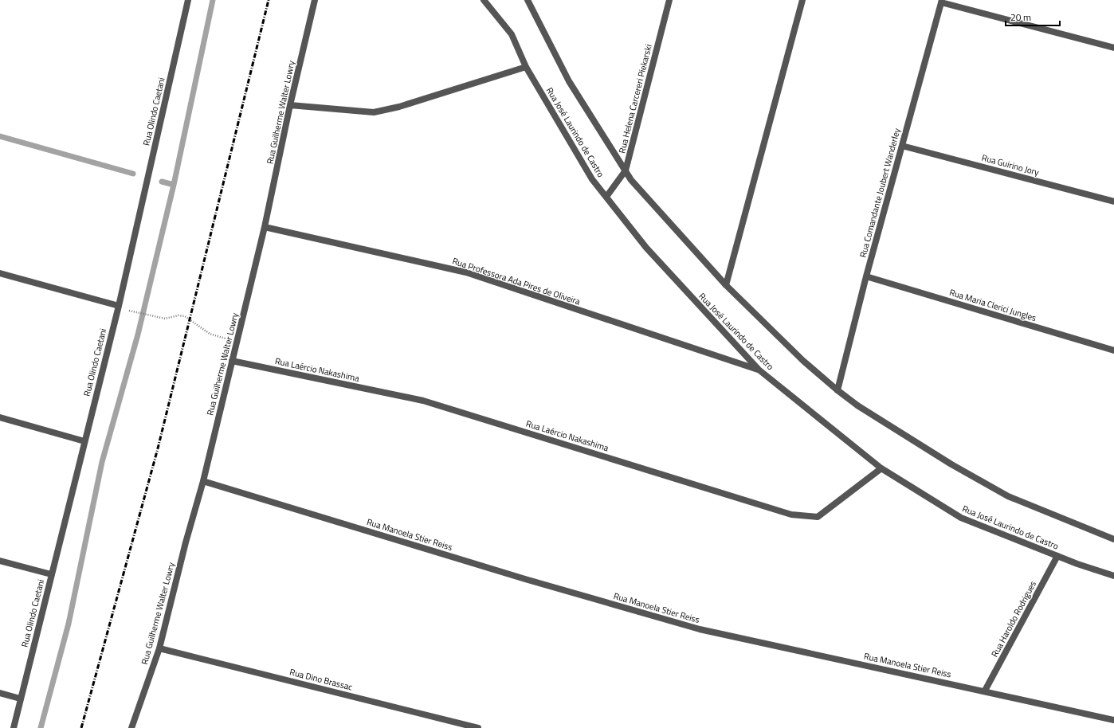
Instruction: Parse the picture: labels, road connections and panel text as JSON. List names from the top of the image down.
{
  "streets": {
    "street": [
      "Rua Helena Carcereri Piekarski",
      "Rua Olindo Caetani",
      "Rua Guilherme Walter Lowry",
      "Rua José Laurindo de Castro",
      "Rua Guirino Jory",
      "Rua Comandante Joubert Wanderley",
      "Rua Professora Ada Pires de Oliveira",
      "Rua Maria Clerici Jungles",
      "Rua Laércio Nakashima",
      "Rua Manoela Stier Reiss",
      "Rua Haroldo Rodrigues",
      "Rua Dino Brassac"
    ]
  },
  "crossings": [
    ["Rua Helena Carcereri Piekarski", "Rua José Laurindo de Castro"],
    ["Rua Guilherme Walter Lowry", "Rua Professora Ada Pires de Oliveira"],
    ["Rua Guilherme Walter Lowry", "Rua Laércio Nakashima"],
    ["Rua Guilherme Walter Lowry", "Rua Manoela Stier Reiss"],
    ["Rua Guilherme Walter Lowry", "Rua Dino Brassac"],
    ["Rua José Laurindo de Castro", "Rua Professora Ada Pires de Oliveira"],
    ["Rua José Laurindo de Castro", "Rua Laércio Nakashima"],
    ["Rua José Laurindo de Castro", "Rua Haroldo Rodrigues"],
    ["Rua Guirino Jory", "Rua Comandante Joubert Wanderley"],
    ["Rua Comandante Joubert Wanderley", "Rua Maria Clerici Jungles"],
    ["Rua Manoela Stier Reiss", "Rua Haroldo Rodrigues"]
  ],
  "scale_bar": "20 m"
}
